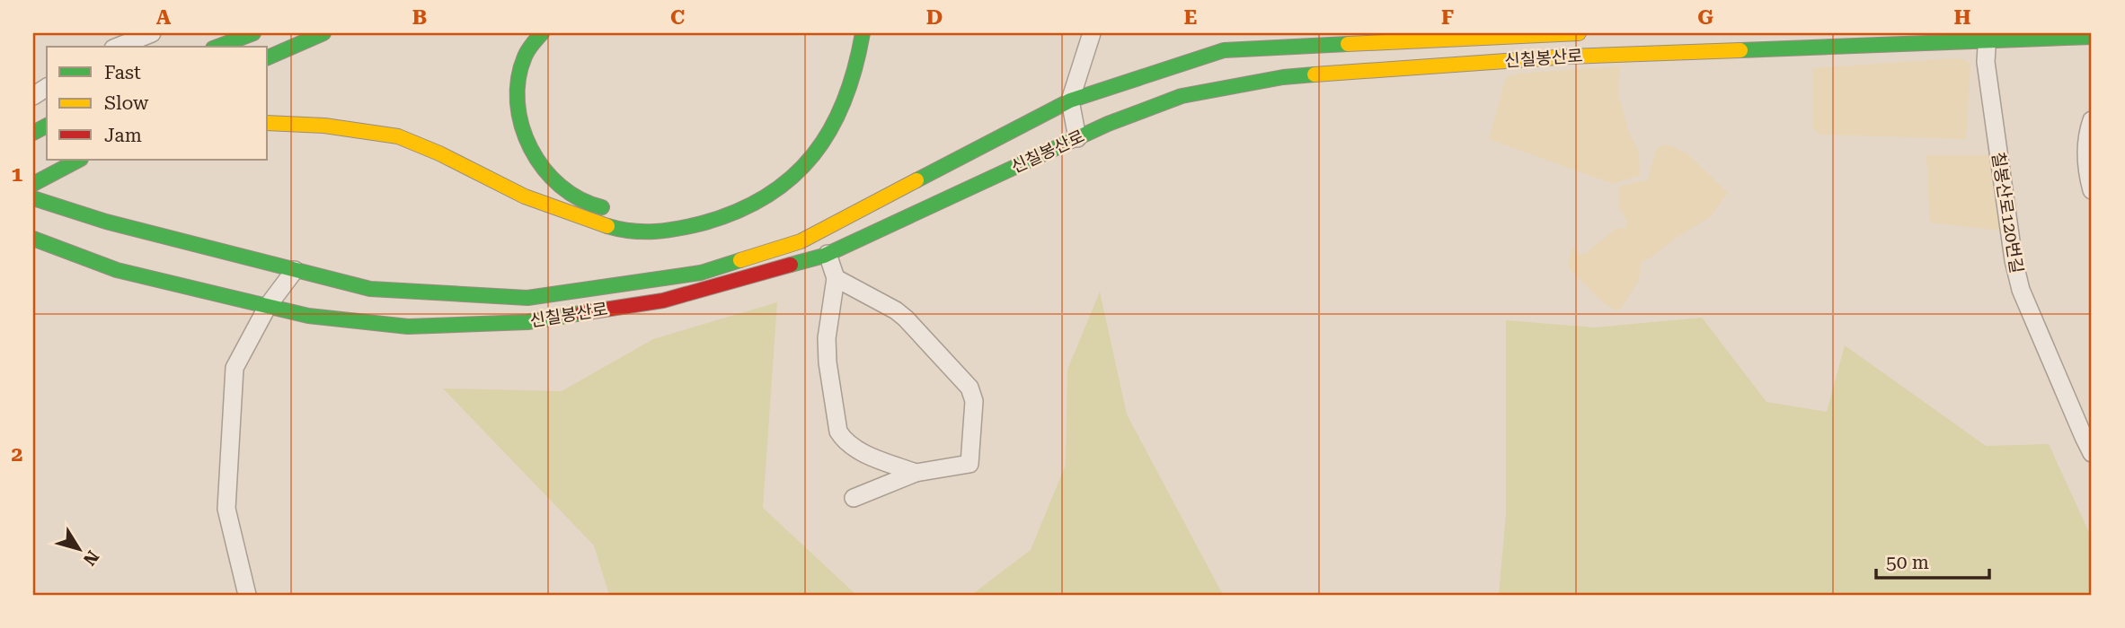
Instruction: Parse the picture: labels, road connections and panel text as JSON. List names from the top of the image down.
{
  "streets": {
    "main road": ["신칠봉산로"],
    "street": ["칠봉산로120번길"]
  },
  "crossings": [
    ["신칠봉산로", "칠봉산로120번길"]
  ],
  "legend": ["Fast", "Slow", "Jam"],
  "scale_bar": "50 m",
  "north": "bottom right",
  "grid": {
    "columns": [
      "A",
      "B",
      "C",
      "D",
      "E",
      "F",
      "G",
      "H"
    ],
    "rows": ["1", "2"]
  }
}
